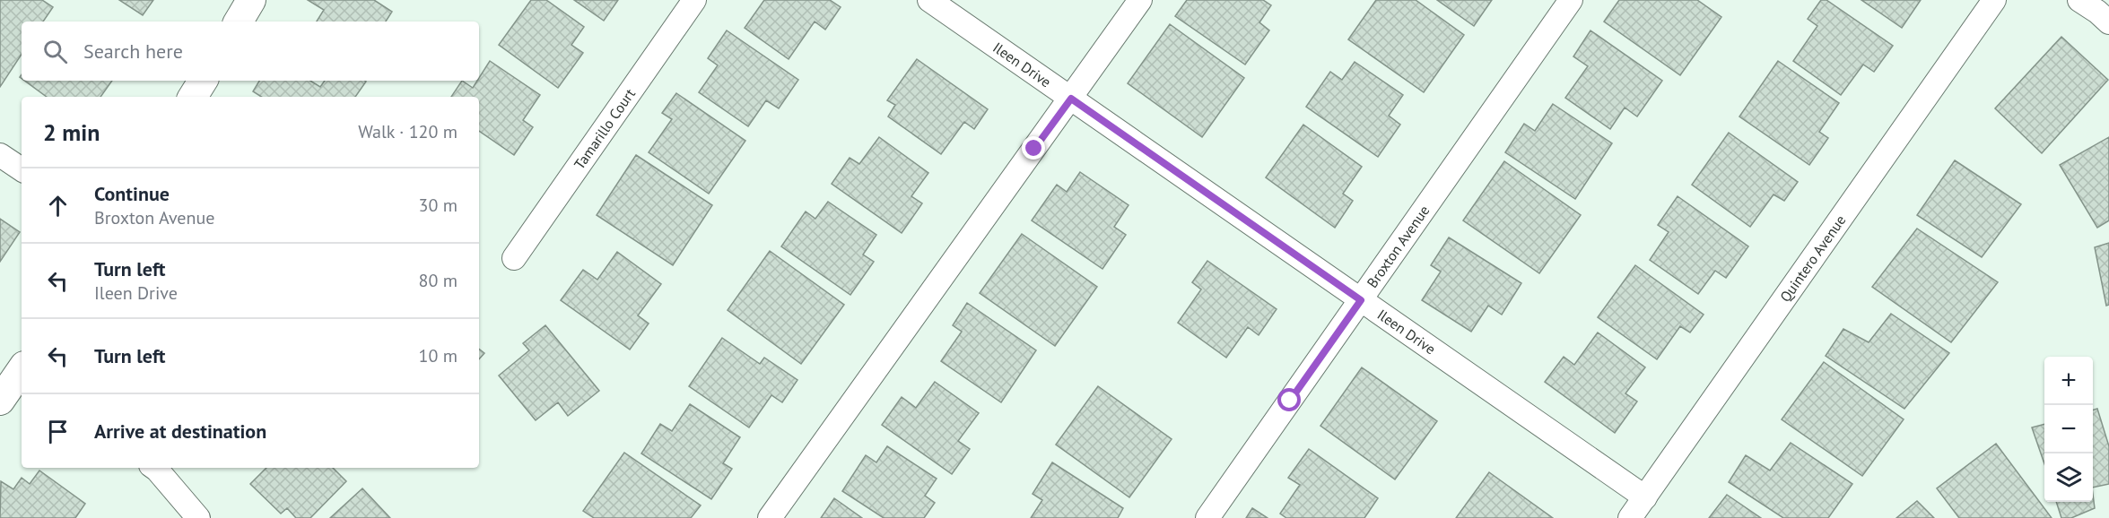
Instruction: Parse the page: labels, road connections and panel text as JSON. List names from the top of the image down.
{
  "streets": {
    "street": [
      "Ileen Drive",
      "Tamarillo Court",
      "Broxton Avenue",
      "Quintero Avenue"
    ]
  },
  "crossings": [
    ["Ileen Drive", "Broxton Avenue"],
    ["Ileen Drive", "Quintero Avenue"]
  ],
  "page": {
    "search": "Search here",
    "heading": ["2 min", "Walk · 120 m"],
    "list": [
      ["Continue", "Broxton Avenue", "30 m"],
      ["Turn left", "Ileen Drive", "80 m"],
      ["Turn left", "10 m"],
      "Arrive at destination"
    ],
    "map_buttons": ["+", "−"]
  }
}
